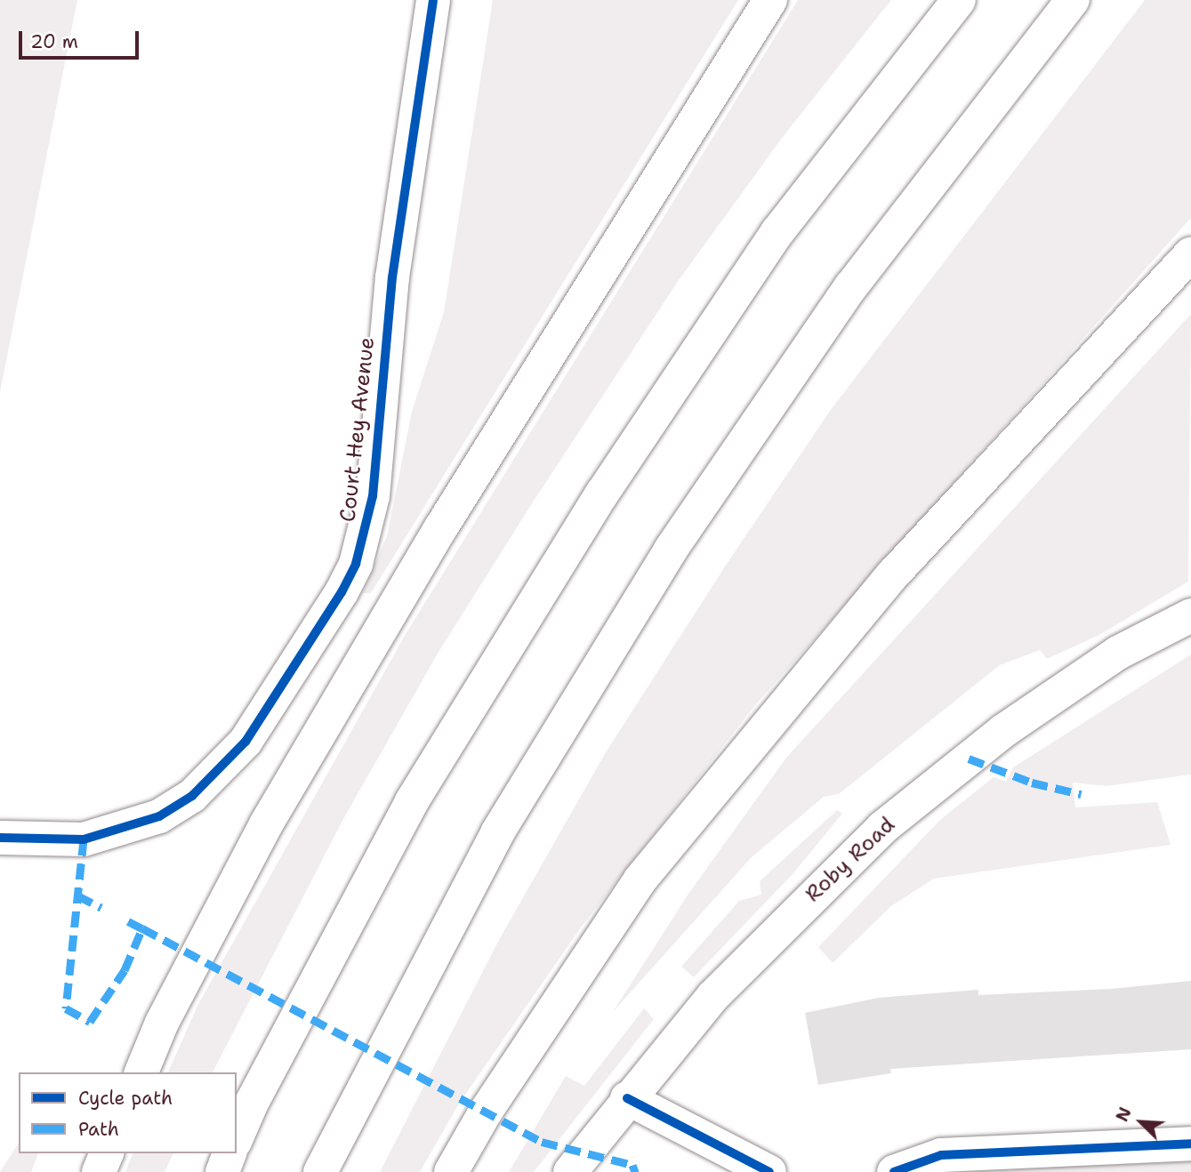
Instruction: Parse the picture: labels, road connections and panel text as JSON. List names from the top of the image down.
{
  "streets": {
    "main road": ["Court Hey Avenue", "Roby Road"]
  },
  "legend": ["Cycle path", "Path"],
  "scale_bar": "20 m",
  "north": "top left"
}
